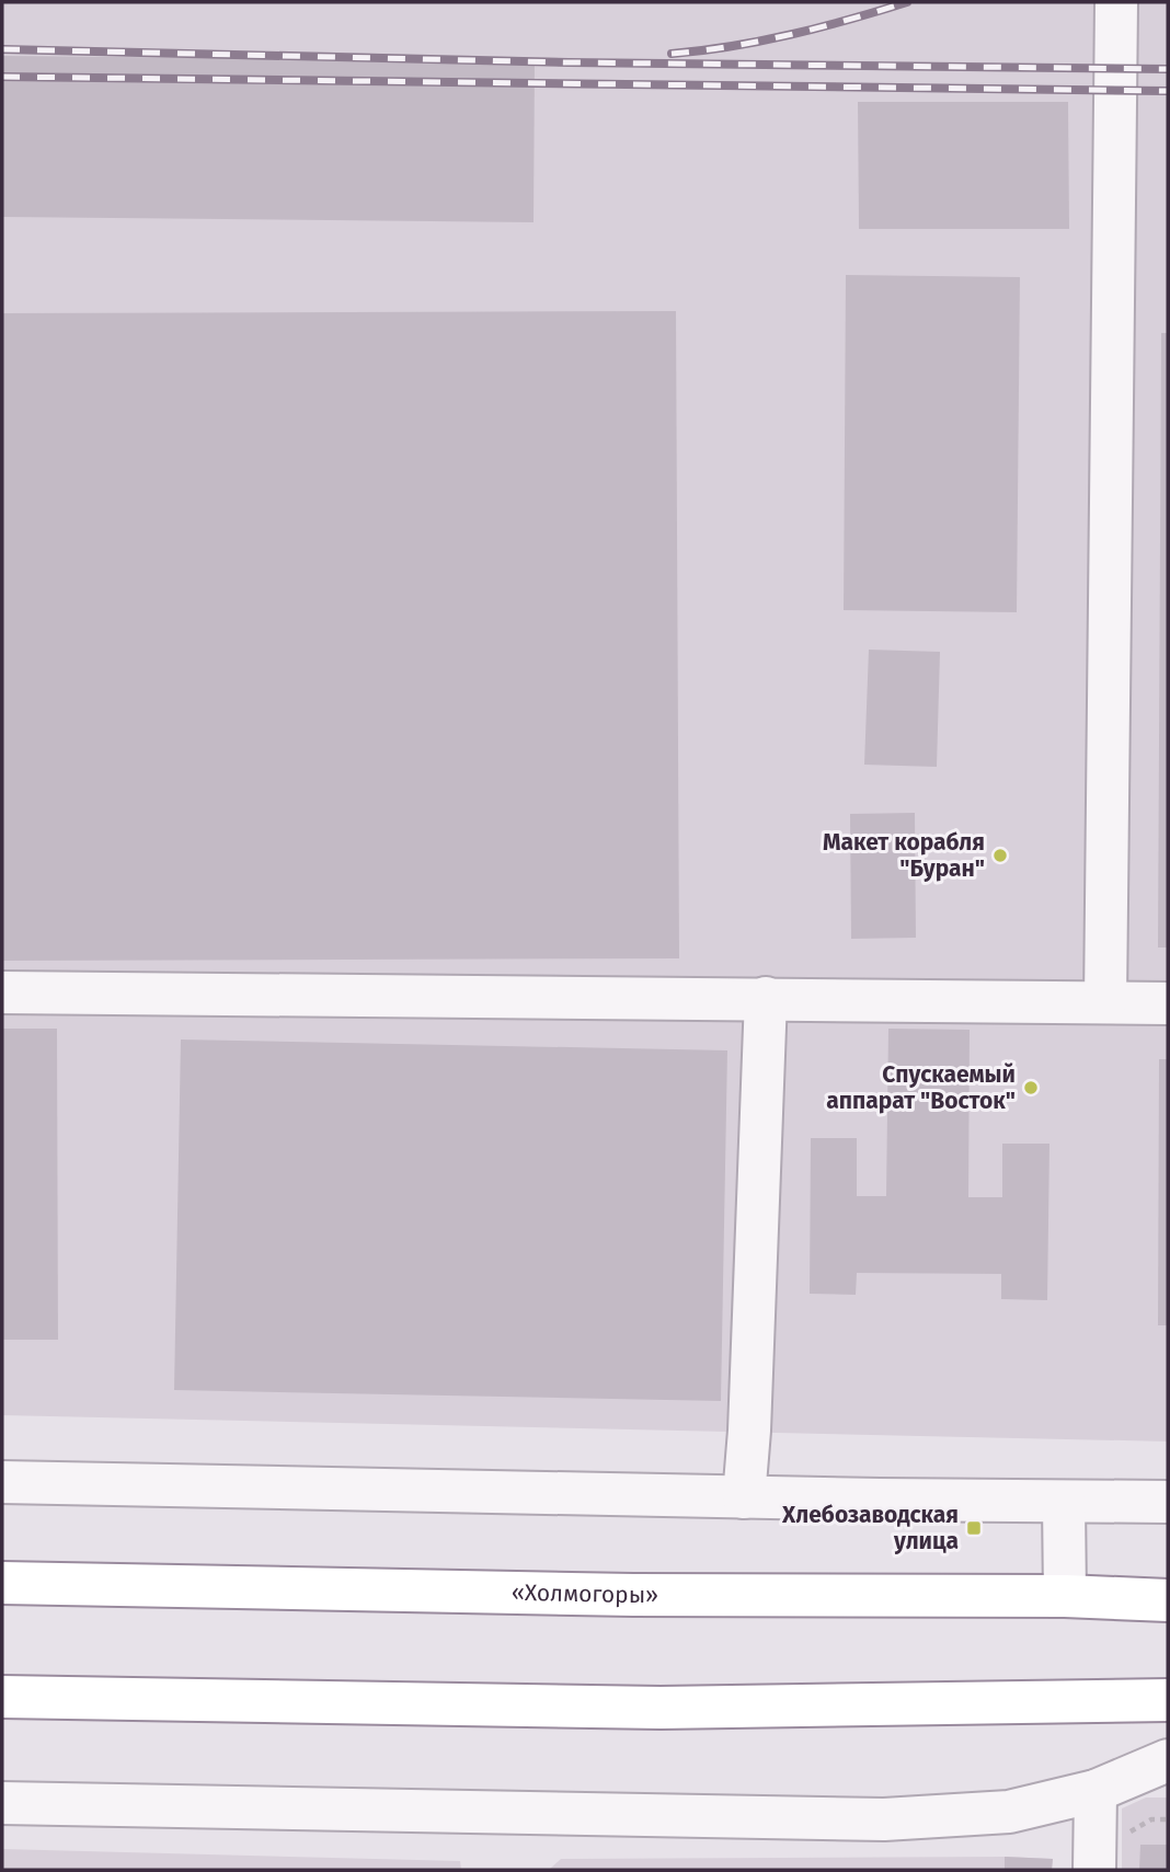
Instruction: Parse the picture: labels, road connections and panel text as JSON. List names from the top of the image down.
{
  "streets": {
    "highway": ["«Холмогоры»"]
  },
  "places": {
    "other": ["Макет корабля \"Буран\"", "Спускаемый аппарат \"Восток\""],
    "transit": ["Хлебозаводская улица"]
  }
}
